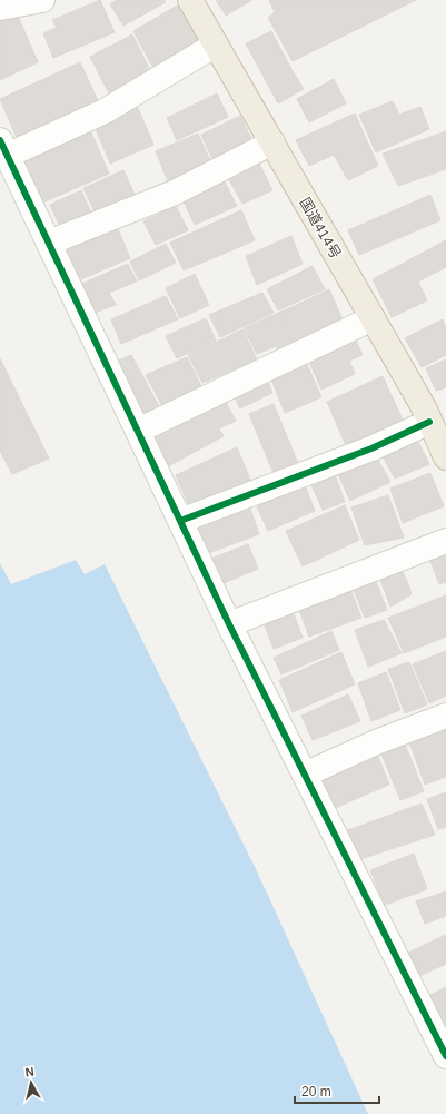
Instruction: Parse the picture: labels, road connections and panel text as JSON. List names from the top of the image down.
{
  "streets": {
    "highway": ["国道414号"]
  },
  "scale_bar": "20 m",
  "north": "top"
}
